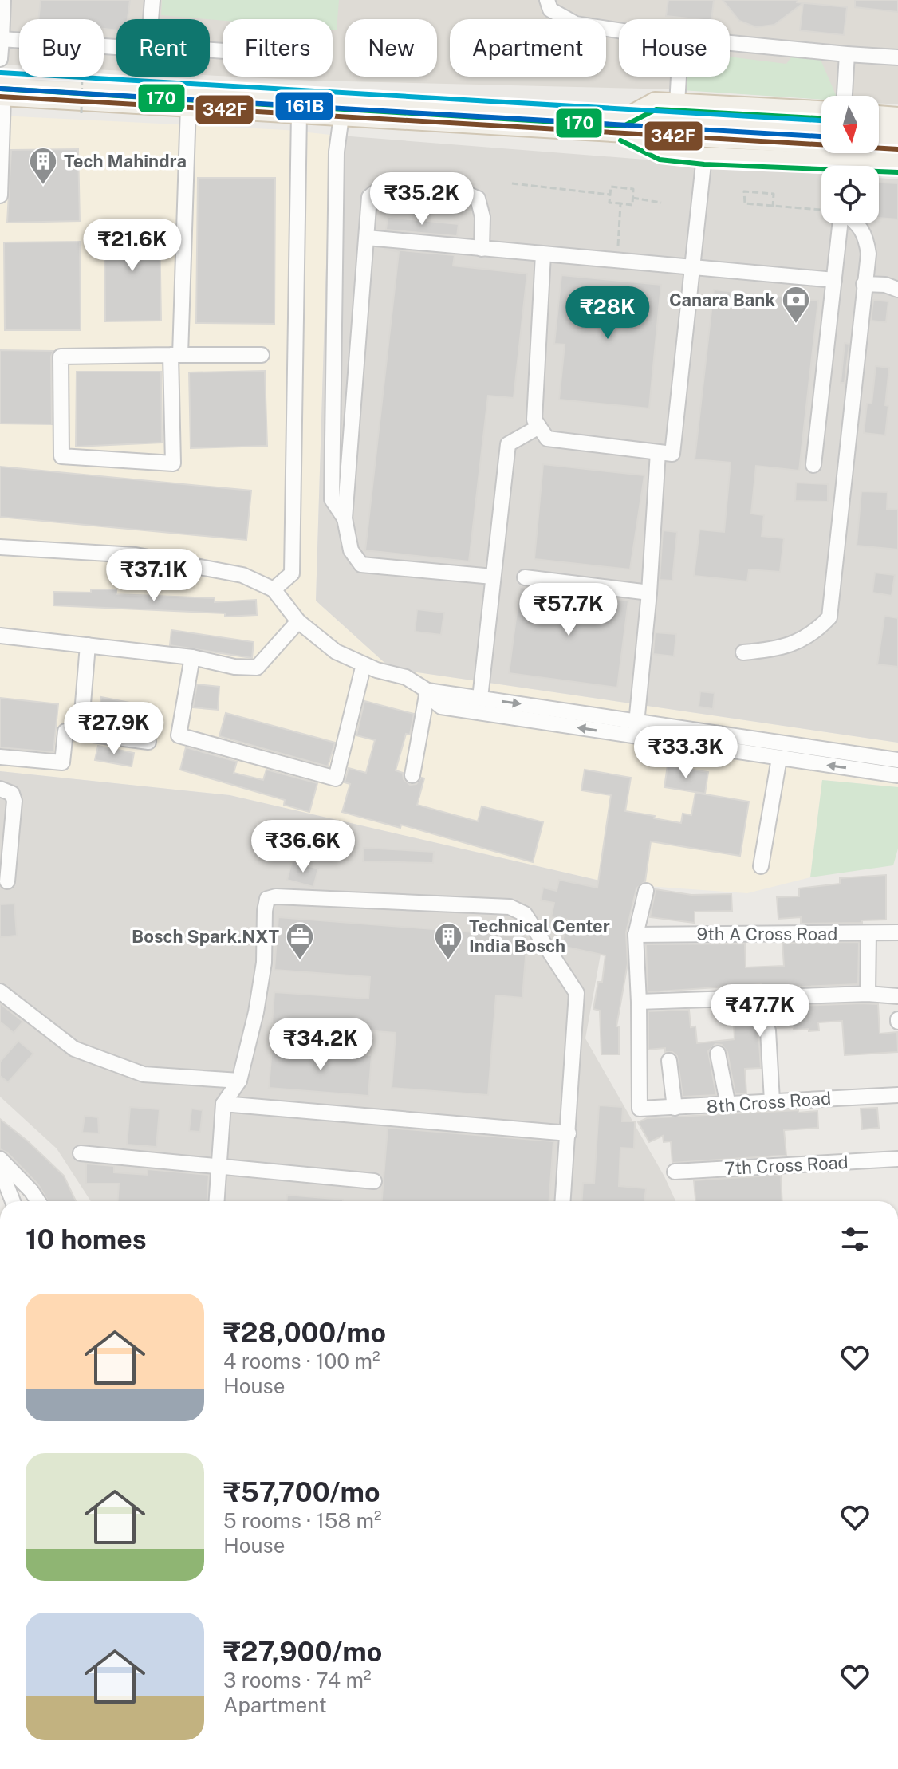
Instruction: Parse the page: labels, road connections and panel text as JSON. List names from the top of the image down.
{
  "streets": {
    "street": ["9th A Cross Road", "8th Cross Road", "7th Cross Road"]
  },
  "places": {
    "building": ["Tech Mahindra", "Technical Center India Bosch"],
    "bank": ["Canara Bank"],
    "office": ["Bosch Spark.NXT"]
  },
  "lines": ["transit line 170", "transit line 161B", "transit line 342F"],
  "north": "bottom",
  "page": {
    "chip": [
      "Buy",
      "Rent",
      "Filters",
      "New",
      "Apartment",
      "House"
    ],
    "price": [
      "₹35.2K",
      "₹21.6K",
      "₹28K",
      "₹37.1K",
      "₹57.7K",
      "₹27.9K",
      "₹33.3K",
      "₹36.6K",
      "₹47.7K",
      "₹34.2K"
    ],
    "heading": "10 homes",
    "list": [
      {
        "name": "₹28,000/mo",
        "note": "4 rooms · 100 m² · House"
      },
      {
        "name": "₹57,700/mo",
        "note": "5 rooms · 158 m² · House"
      },
      {
        "name": "₹27,900/mo",
        "note": "3 rooms · 74 m² · Apartment"
      }
    ]
  }
}
